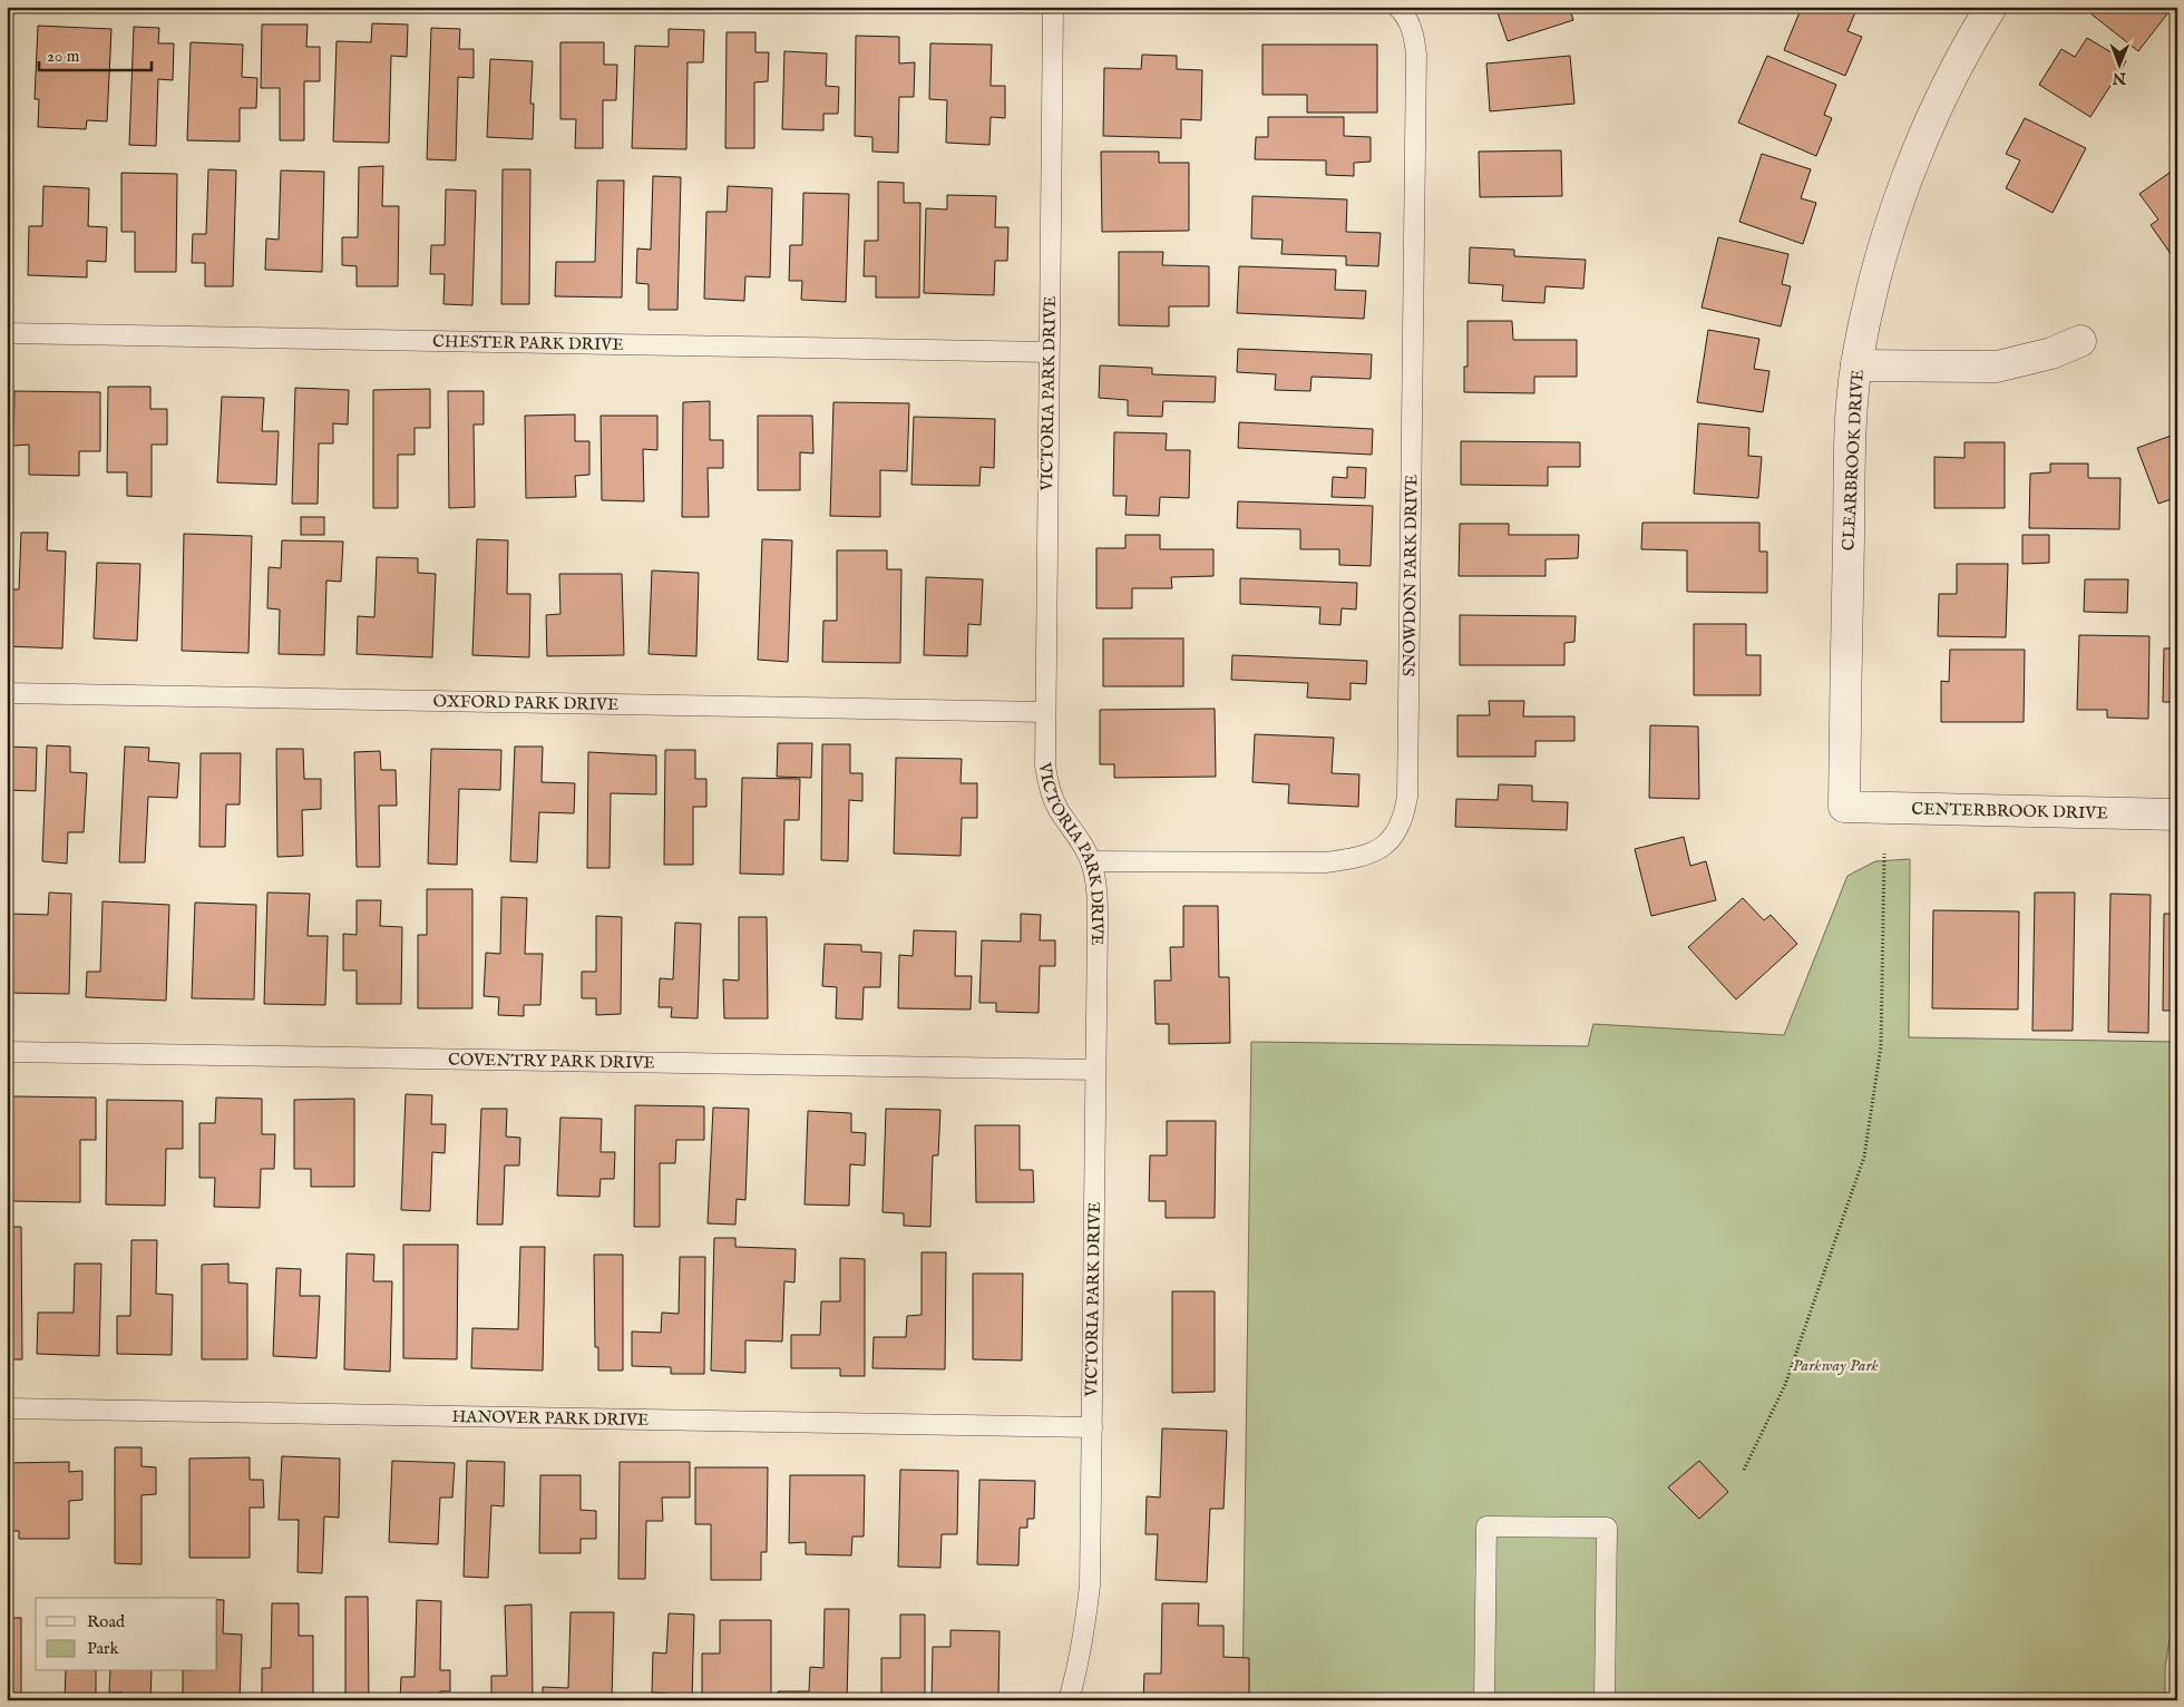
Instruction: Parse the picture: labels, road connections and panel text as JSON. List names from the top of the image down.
{
  "streets": {
    "street": ["CLEARBROOK DRIVE", "CENTERBROOK DRIVE"],
    "lane": [
      "CHESTER PARK DRIVE",
      "VICTORIA PARK DRIVE",
      "SNOWDON PARK DRIVE",
      "OXFORD PARK DRIVE",
      "COVENTRY PARK DRIVE",
      "HANOVER PARK DRIVE"
    ]
  },
  "crossings": [
    ["CHESTER PARK DRIVE", "VICTORIA PARK DRIVE"],
    ["VICTORIA PARK DRIVE", "SNOWDON PARK DRIVE"],
    ["VICTORIA PARK DRIVE", "OXFORD PARK DRIVE"],
    ["VICTORIA PARK DRIVE", "COVENTRY PARK DRIVE"],
    ["VICTORIA PARK DRIVE", "HANOVER PARK DRIVE"],
    ["CLEARBROOK DRIVE", "CENTERBROOK DRIVE"]
  ],
  "parks": ["Parkway Park"],
  "legend": ["Road", "Park"],
  "scale_bar": "20 m",
  "north": "bottom"
}
